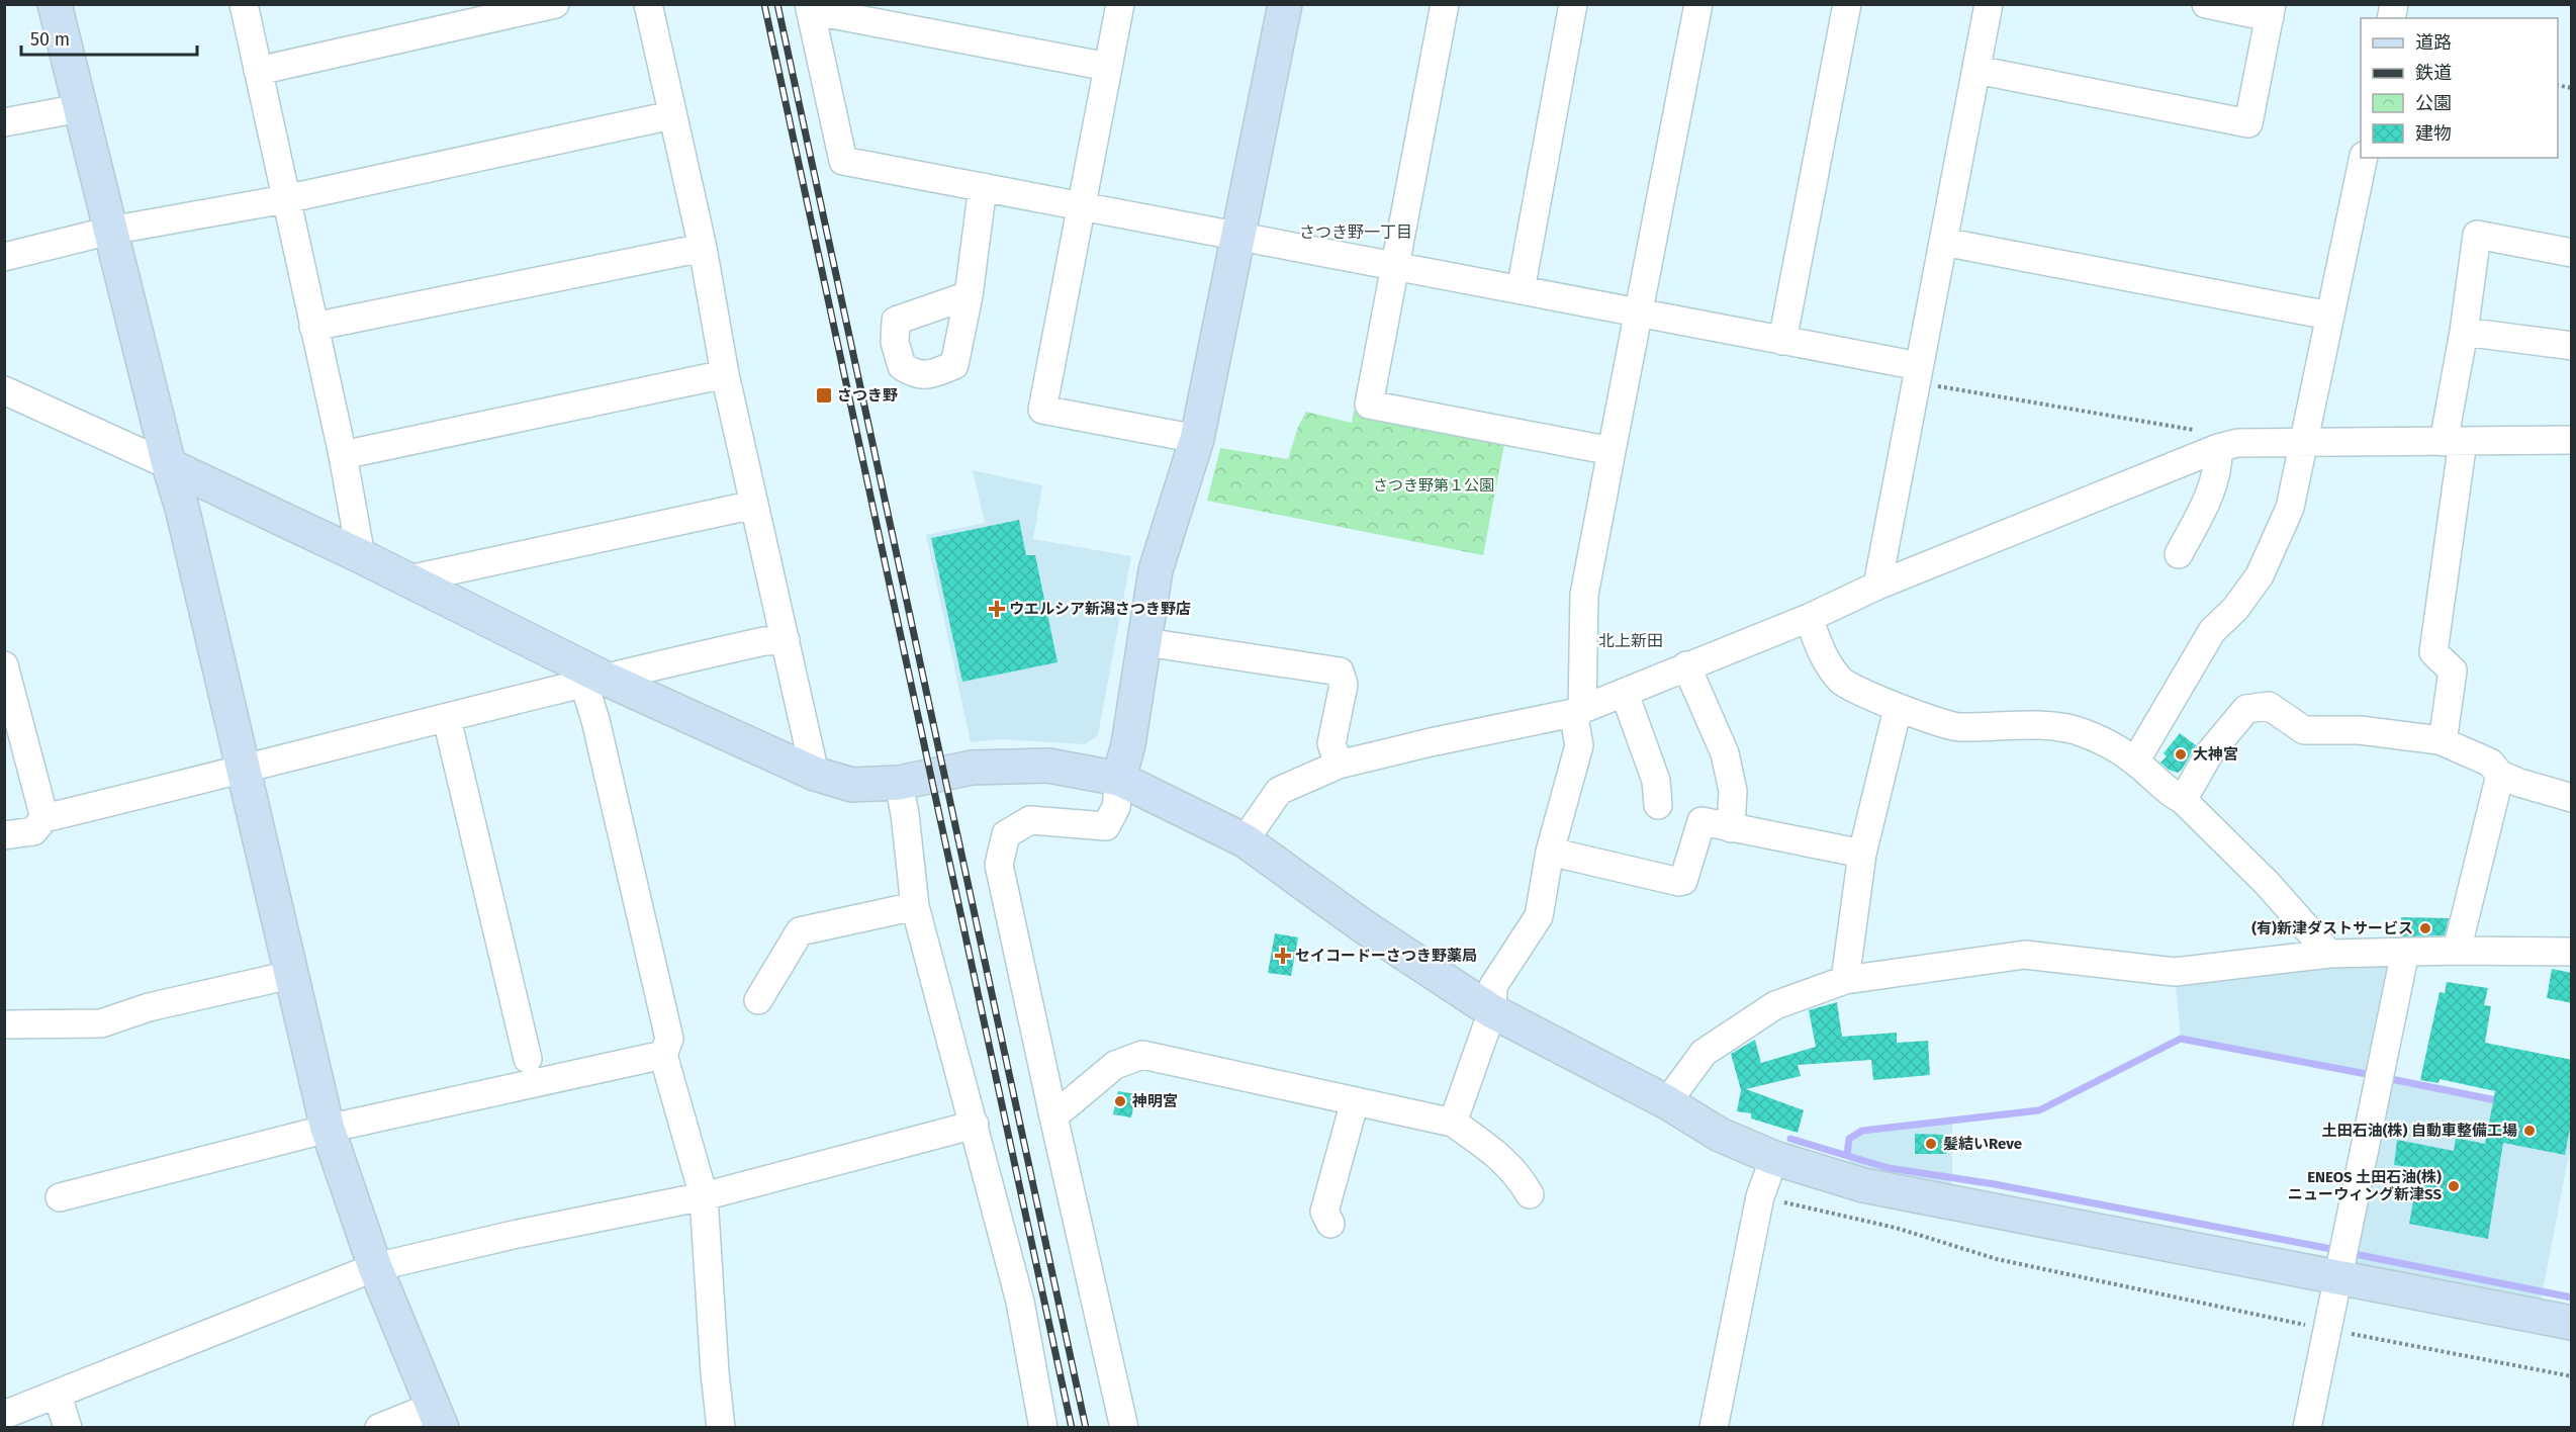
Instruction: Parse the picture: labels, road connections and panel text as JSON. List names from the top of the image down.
{
  "districts": ["さつき野一丁目", "北上新田"],
  "parks": ["さつき野第１公園"],
  "places": {
    "transit": ["さつき野"],
    "health": ["ウエルシア新潟さつき野店", "セイコードーさつき野薬局"],
    "other": [
      "大神宮",
      "(有)新津ダストサービス",
      "神明宮",
      "土田石油(株) 自動車整備工場",
      "髪結いReve",
      "ENEOS 土田石油(株) ニューウィング新津SS"
    ]
  },
  "legend": [
    "道路",
    "鉄道",
    "公園",
    "建物"
  ],
  "scale_bar": "50 m"
}
